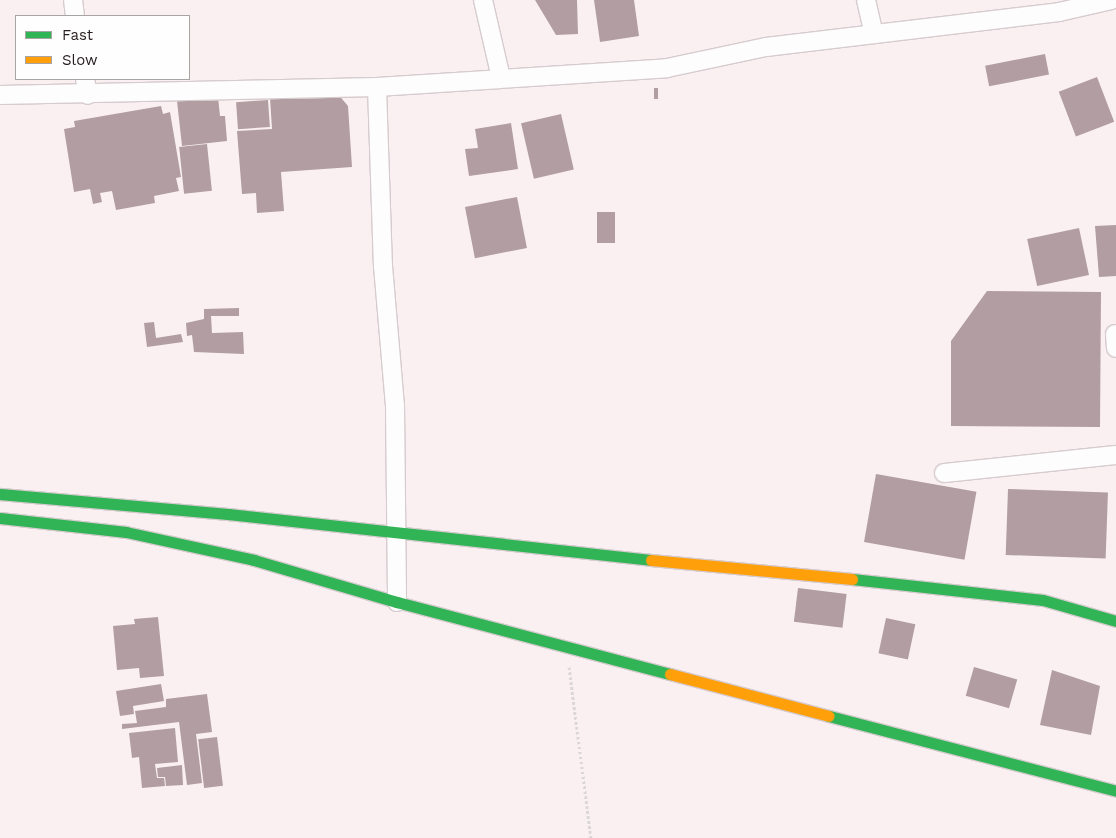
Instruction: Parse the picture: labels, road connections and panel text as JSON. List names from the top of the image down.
{
  "legend": ["Fast", "Slow"]
}
